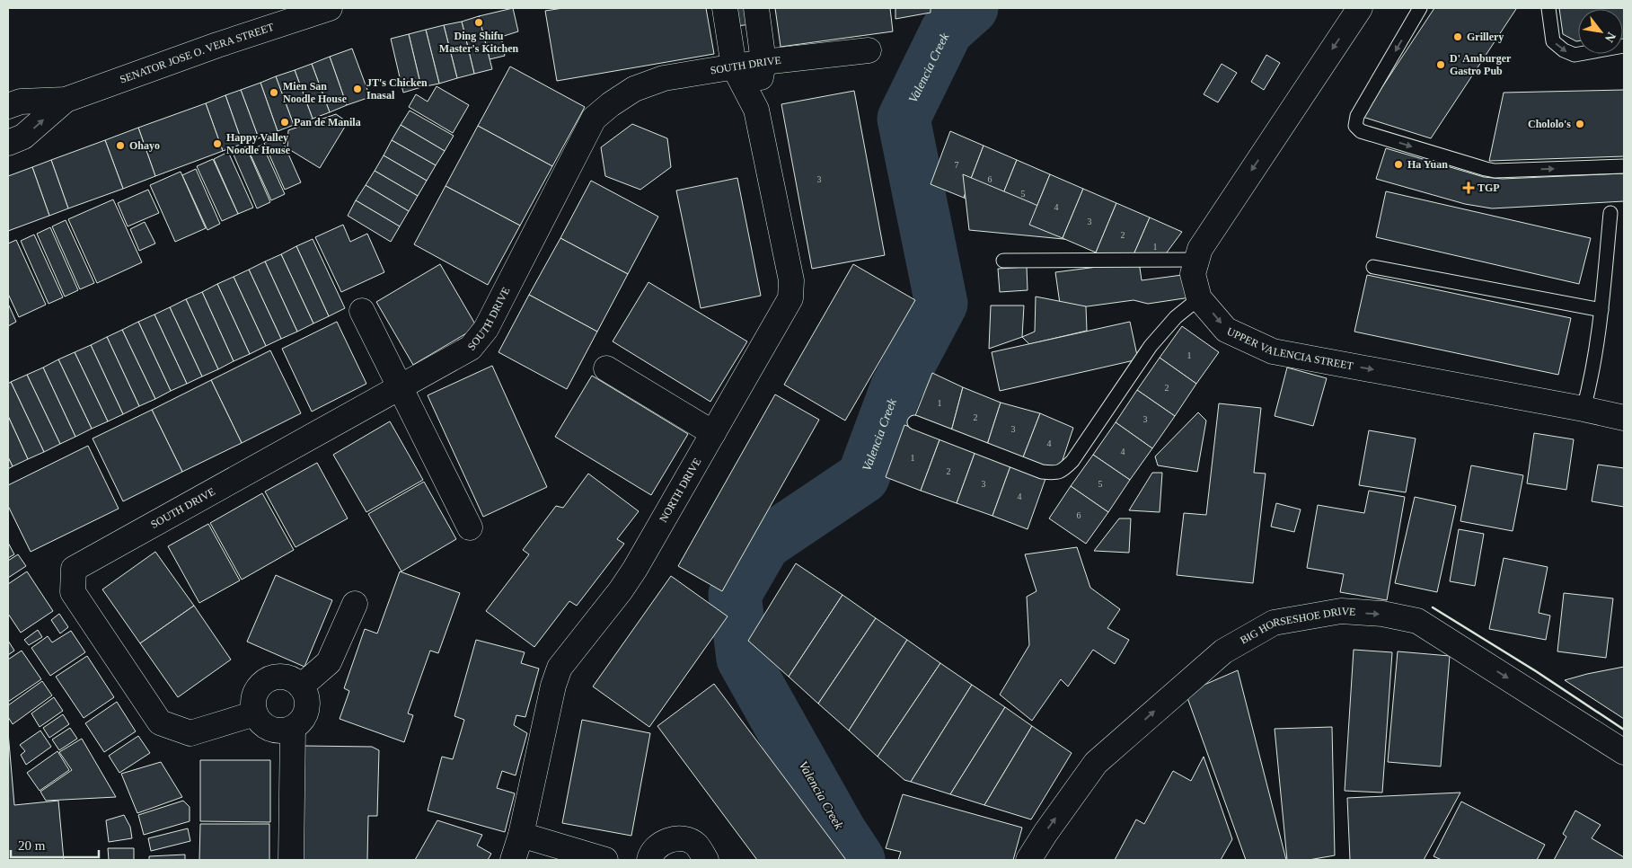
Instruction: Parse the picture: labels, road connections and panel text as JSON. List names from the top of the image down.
{
  "streets": {
    "street": [
      "SENATOR JOSE O. VERA STREET",
      "SOUTH DRIVE",
      "UPPER VALENCIA STREET",
      "NORTH DRIVE",
      "BIG HORSESHOE DRIVE"
    ]
  },
  "crossings": [
    ["SOUTH DRIVE", "NORTH DRIVE"]
  ],
  "one_way": ["BIG HORSESHOE DRIVE"],
  "water": ["Valencia Creek"],
  "places": {
    "other": [
      "Ding Shifu Master's Kitchen",
      "Grillery",
      "D' Amburger Gastro Pub",
      "JT's Chicken Inasal",
      "Mien San Noodle House",
      "Pan de Manila",
      "Chololo's",
      "Happy Valley Noodle House",
      "Ohayo",
      "Ha Yuan"
    ],
    "health": ["TGP"]
  },
  "house_numbers": [
    "7",
    "3",
    "6",
    "5",
    "4",
    "3",
    "2",
    "1",
    "1",
    "2",
    "1",
    "2",
    "3",
    "3",
    "4",
    "4",
    "1",
    "2",
    "3",
    "5",
    "4",
    "6"
  ],
  "scale_bar": "20 m",
  "north": "bottom right"
}
